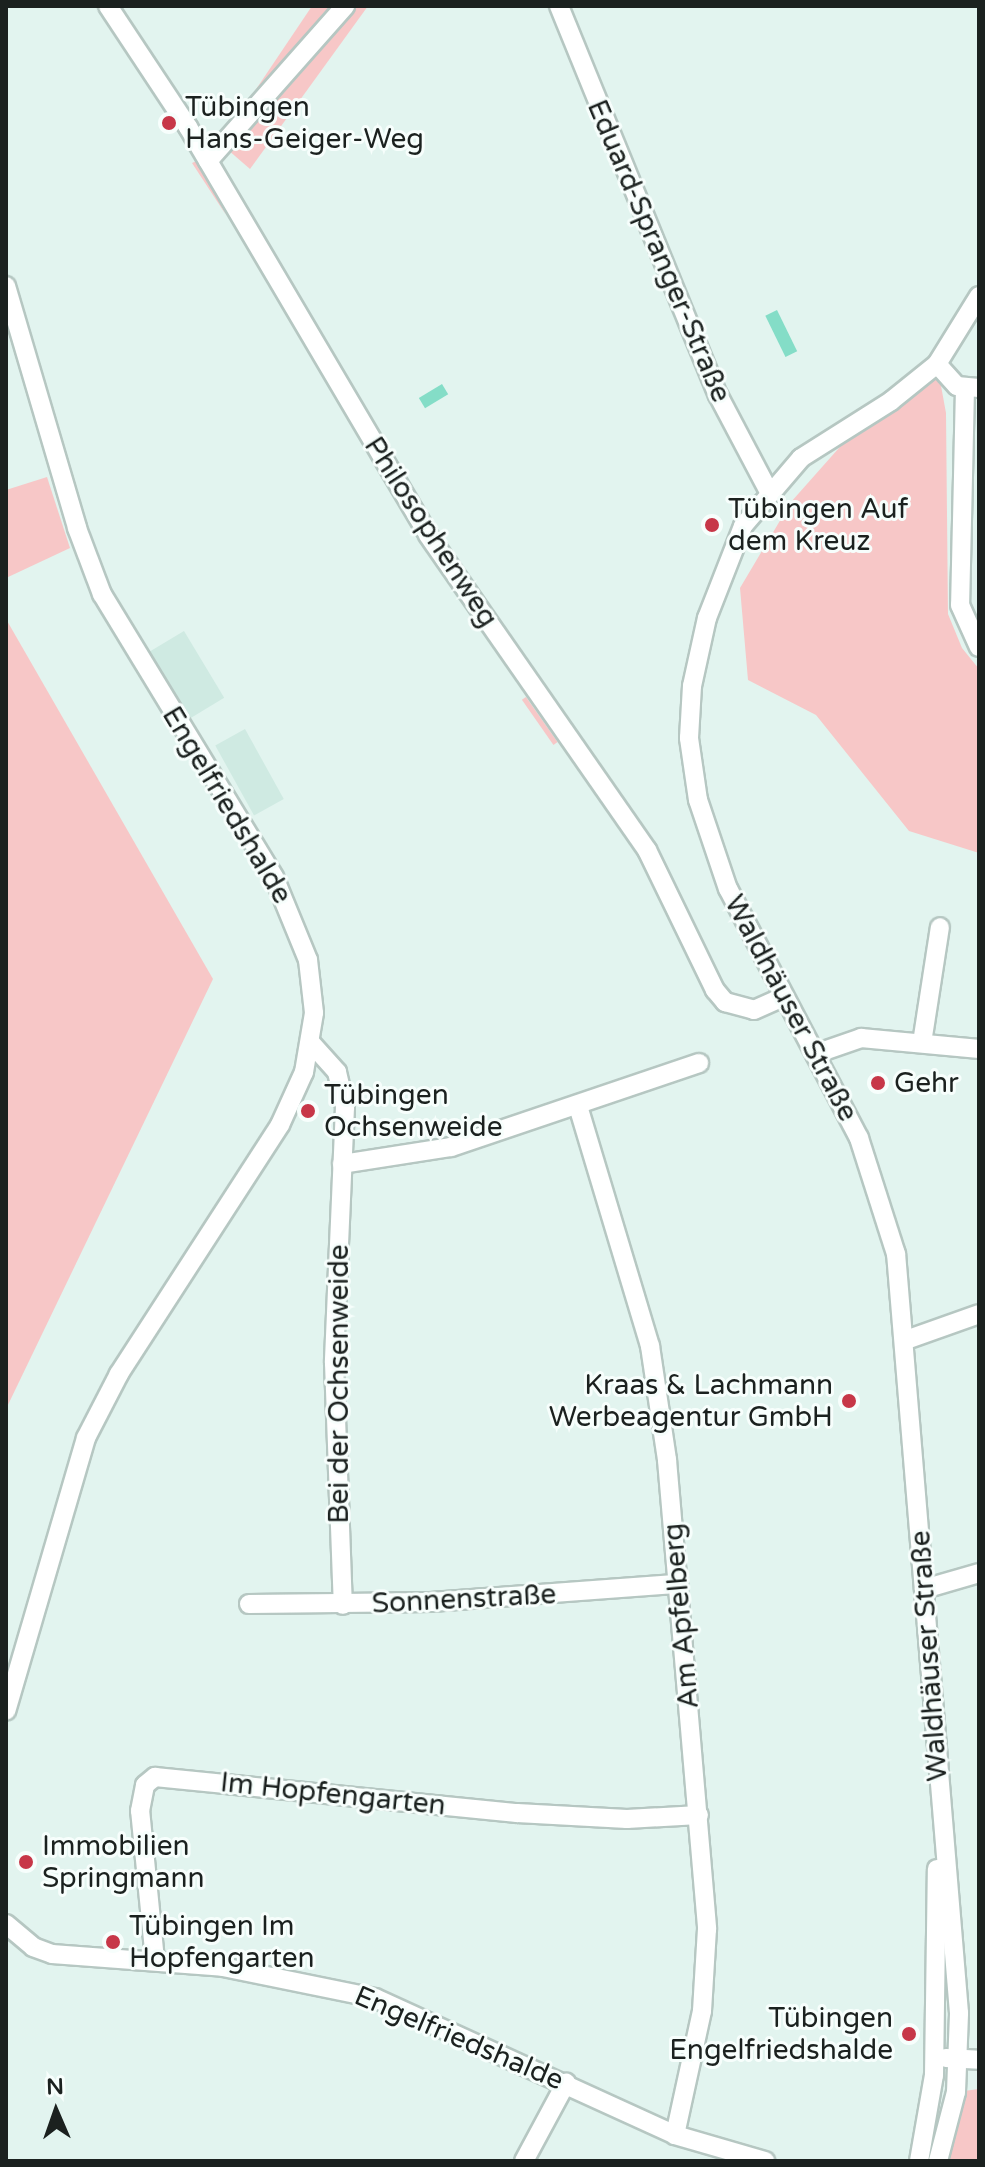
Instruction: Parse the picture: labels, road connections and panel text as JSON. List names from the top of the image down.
{
  "streets": {
    "street": [
      "Eduard-Spranger-Straße",
      "Philosophenweg",
      "Engelfriedshalde",
      "Waldhäuser Straße",
      "Bei der Ochsenweide",
      "Sonnenstraße",
      "Am Apfelberg",
      "Im Hopfengarten"
    ]
  },
  "crossings": [
    ["Eduard-Spranger-Straße", "Waldhäuser Straße"],
    ["Philosophenweg", "Waldhäuser Straße"],
    ["Engelfriedshalde", "Bei der Ochsenweide"],
    ["Engelfriedshalde", "Am Apfelberg"],
    ["Engelfriedshalde", "Im Hopfengarten"],
    ["Bei der Ochsenweide", "Sonnenstraße"],
    ["Sonnenstraße", "Am Apfelberg"],
    ["Am Apfelberg", "Im Hopfengarten"]
  ],
  "places": [
    "Tübingen Hans-Geiger-Weg",
    "Tübingen Auf dem Kreuz",
    "Gehr",
    "Tübingen Ochsenweide",
    "Kraas & Lachmann Werbeagentur GmbH",
    "Immobilien Springmann",
    "Tübingen Im Hopfengarten",
    "Tübingen Engelfriedshalde"
  ],
  "north": "top"
}
